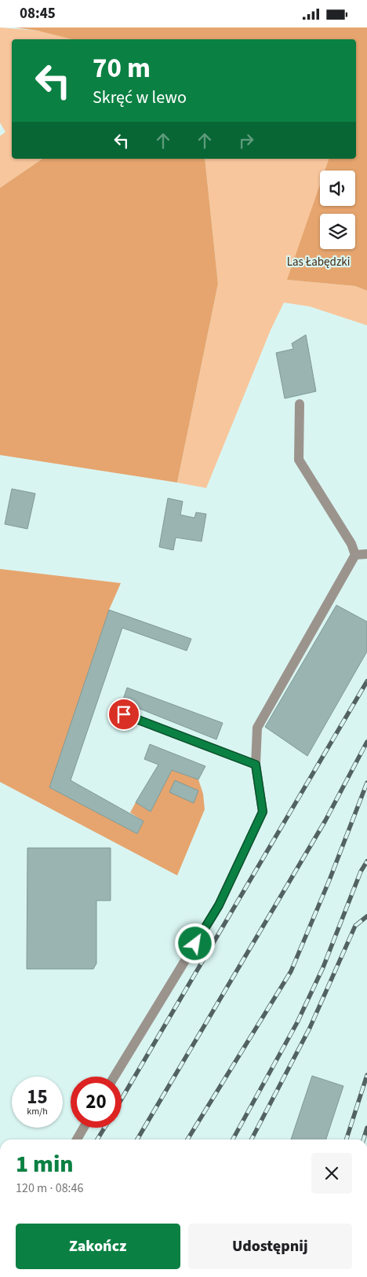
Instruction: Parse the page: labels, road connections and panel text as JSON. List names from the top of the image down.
{
  "parks": ["Las Łabędzki"],
  "page": {
    "status": "08:45",
    "turn": ["70 m", "Skręć w lewo"],
    "speed": "15 km/h",
    "limit": "20",
    "heading": ["1 min", "120 m · 08:46"],
    "buttons": ["Zakończ", "Udostępnij"]
  }
}
